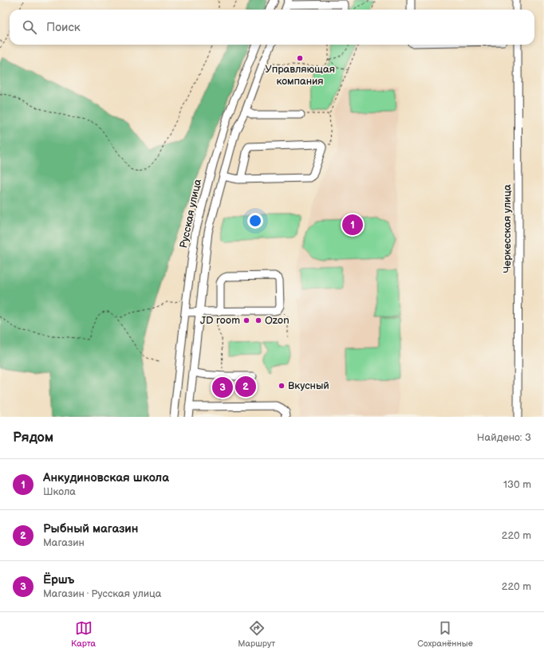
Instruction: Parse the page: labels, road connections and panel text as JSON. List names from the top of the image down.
{
  "streets": {
    "street": ["Русская улица", "Черкесская улица"]
  },
  "places": [
    "Управляющая компания",
    "JD room",
    "Ozon",
    "Вкусный"
  ],
  "page": {
    "search": "Поиск",
    "pins": ["1", "2", "3"],
    "heading": ["Рядом", "Найдено: 3"],
    "list": [
      {
        "mark": "1",
        "name": "Анкудиновская школа",
        "note": "Школа",
        "value": "130 m"
      },
      {
        "mark": "2",
        "name": "Рыбный магазин",
        "note": "Магазин",
        "value": "220 m"
      },
      {
        "mark": "3",
        "name": "Ёршъ",
        "note": "Магазин · Русская улица",
        "value": "220 m"
      }
    ],
    "nav": ["Карта", "Маршрут", "Сохранённые"]
  }
}
